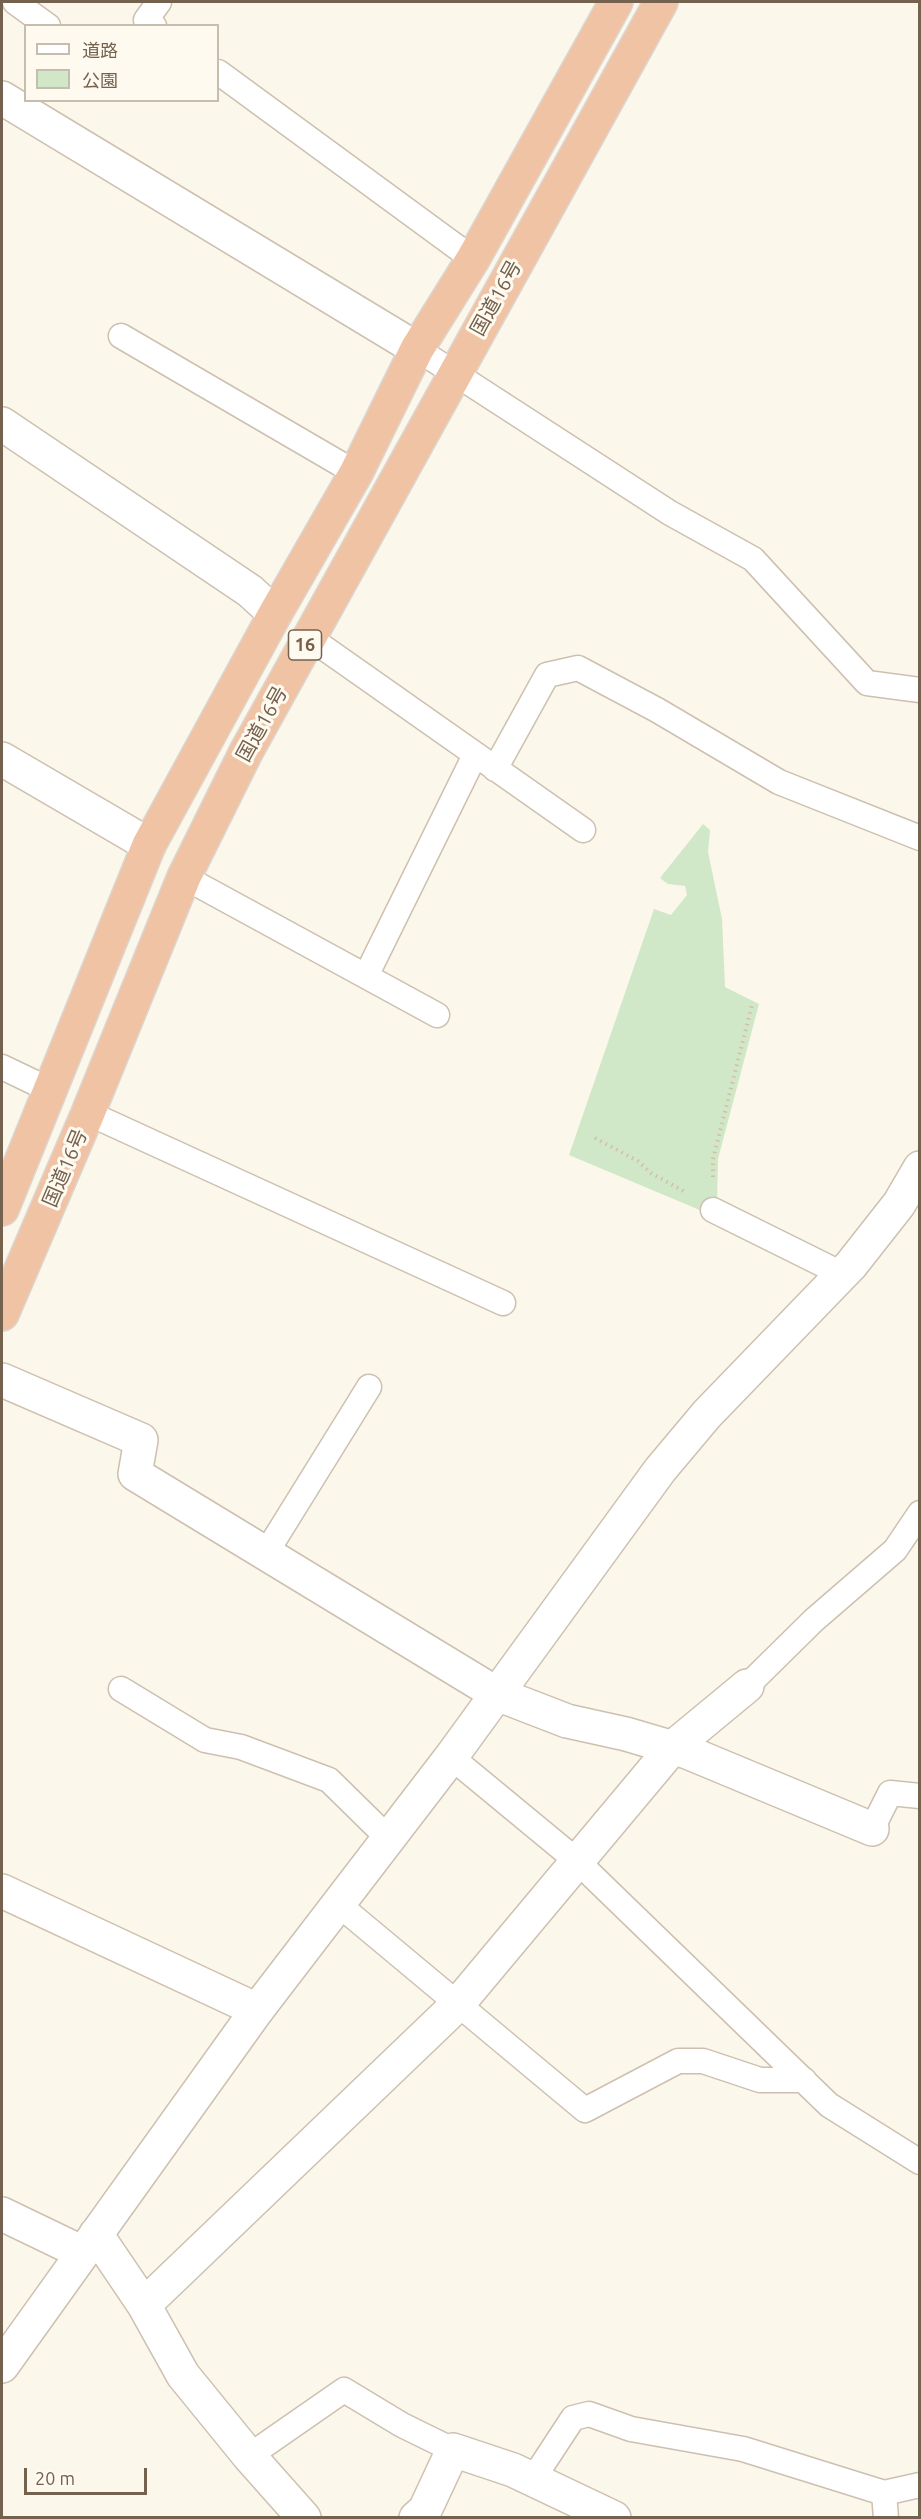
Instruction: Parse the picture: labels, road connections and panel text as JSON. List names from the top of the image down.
{
  "streets": {
    "highway": ["国道16号", "16"]
  },
  "legend": ["道路", "公園"],
  "scale_bar": "20 m"
}
